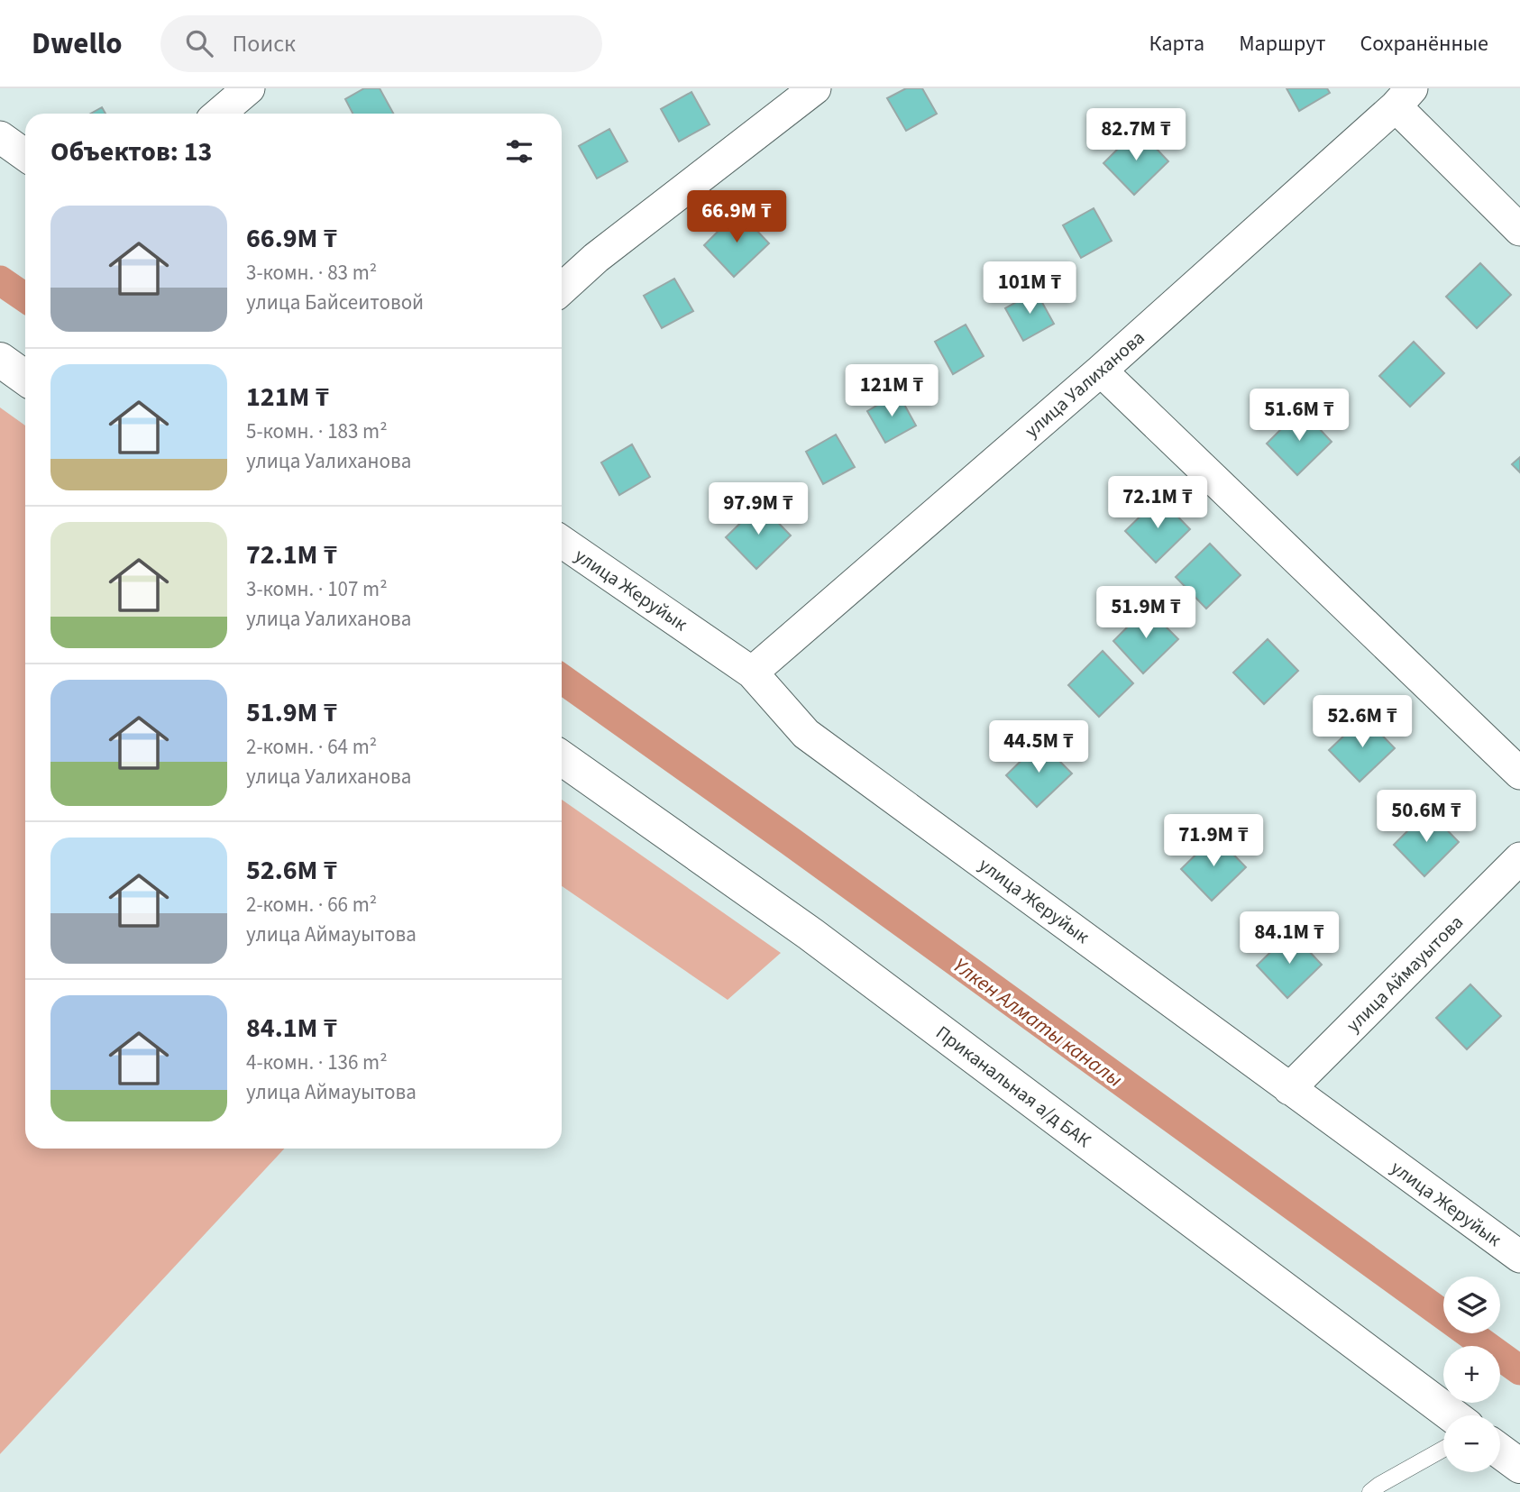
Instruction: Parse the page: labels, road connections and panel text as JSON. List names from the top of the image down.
{
  "streets": {
    "street": [
      "улица Уалиханова",
      "улица Жеруйык",
      "улица Аймауытова",
      "Приканальная а/д БАК"
    ]
  },
  "crossings": [
    ["улица Уалиханова", "улица Жеруйык"],
    ["улица Жеруйык", "улица Аймауытова"]
  ],
  "water": ["Үлкен Алматы каналы"],
  "page": {
    "header": "Dwello",
    "search": "Поиск",
    "nav": ["Карта", "Маршрут", "Сохранённые"],
    "price": [
      "82.7M ₸",
      "66.9M ₸",
      "101M ₸",
      "121M ₸",
      "51.6M ₸",
      "72.1M ₸",
      "97.9M ₸",
      "51.9M ₸",
      "52.6M ₸",
      "44.5M ₸",
      "50.6M ₸",
      "71.9M ₸",
      "84.1M ₸"
    ],
    "heading": "Объектов: 13",
    "list": [
      {
        "name": "66.9M ₸",
        "note": "3-комн. · 83 m² · улица Байсеитовой"
      },
      {
        "name": "121M ₸",
        "note": "5-комн. · 183 m² · улица Уалиханова"
      },
      {
        "name": "72.1M ₸",
        "note": "3-комн. · 107 m² · улица Уалиханова"
      },
      {
        "name": "51.9M ₸",
        "note": "2-комн. · 64 m² · улица Уалиханова"
      },
      {
        "name": "52.6M ₸",
        "note": "2-комн. · 66 m² · улица Аймауытова"
      },
      {
        "name": "84.1M ₸",
        "note": "4-комн. · 136 m² · улица Аймауытова"
      }
    ],
    "map_buttons": ["+", "−"]
  }
}
